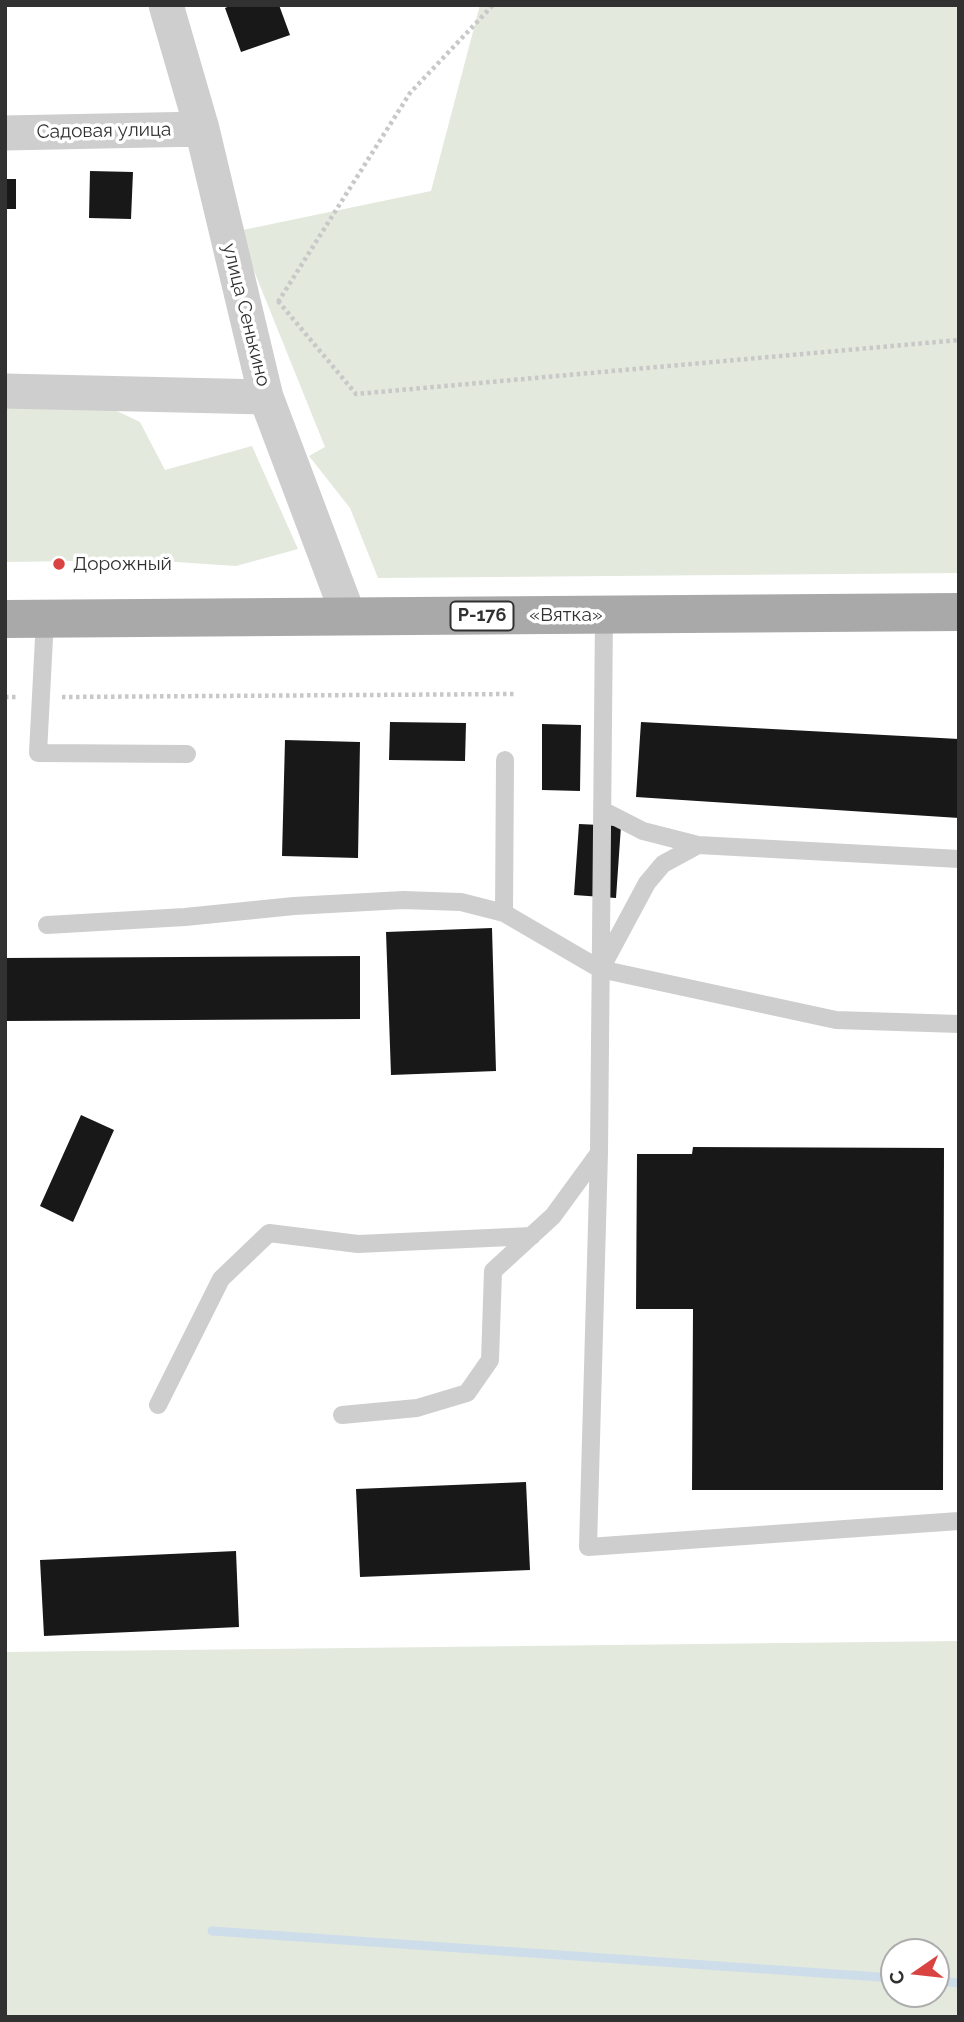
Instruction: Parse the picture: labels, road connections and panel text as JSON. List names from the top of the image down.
{
  "streets": {
    "main road": ["«Вятка»", "Р-176"],
    "street": ["Садовая улица", "улица Сенькино"]
  },
  "crossings": [
    ["Садовая улица", "улица Сенькино"],
    ["улица Сенькино", "«Вятка»"]
  ],
  "places": ["Дорожный"],
  "north": "left"
}
